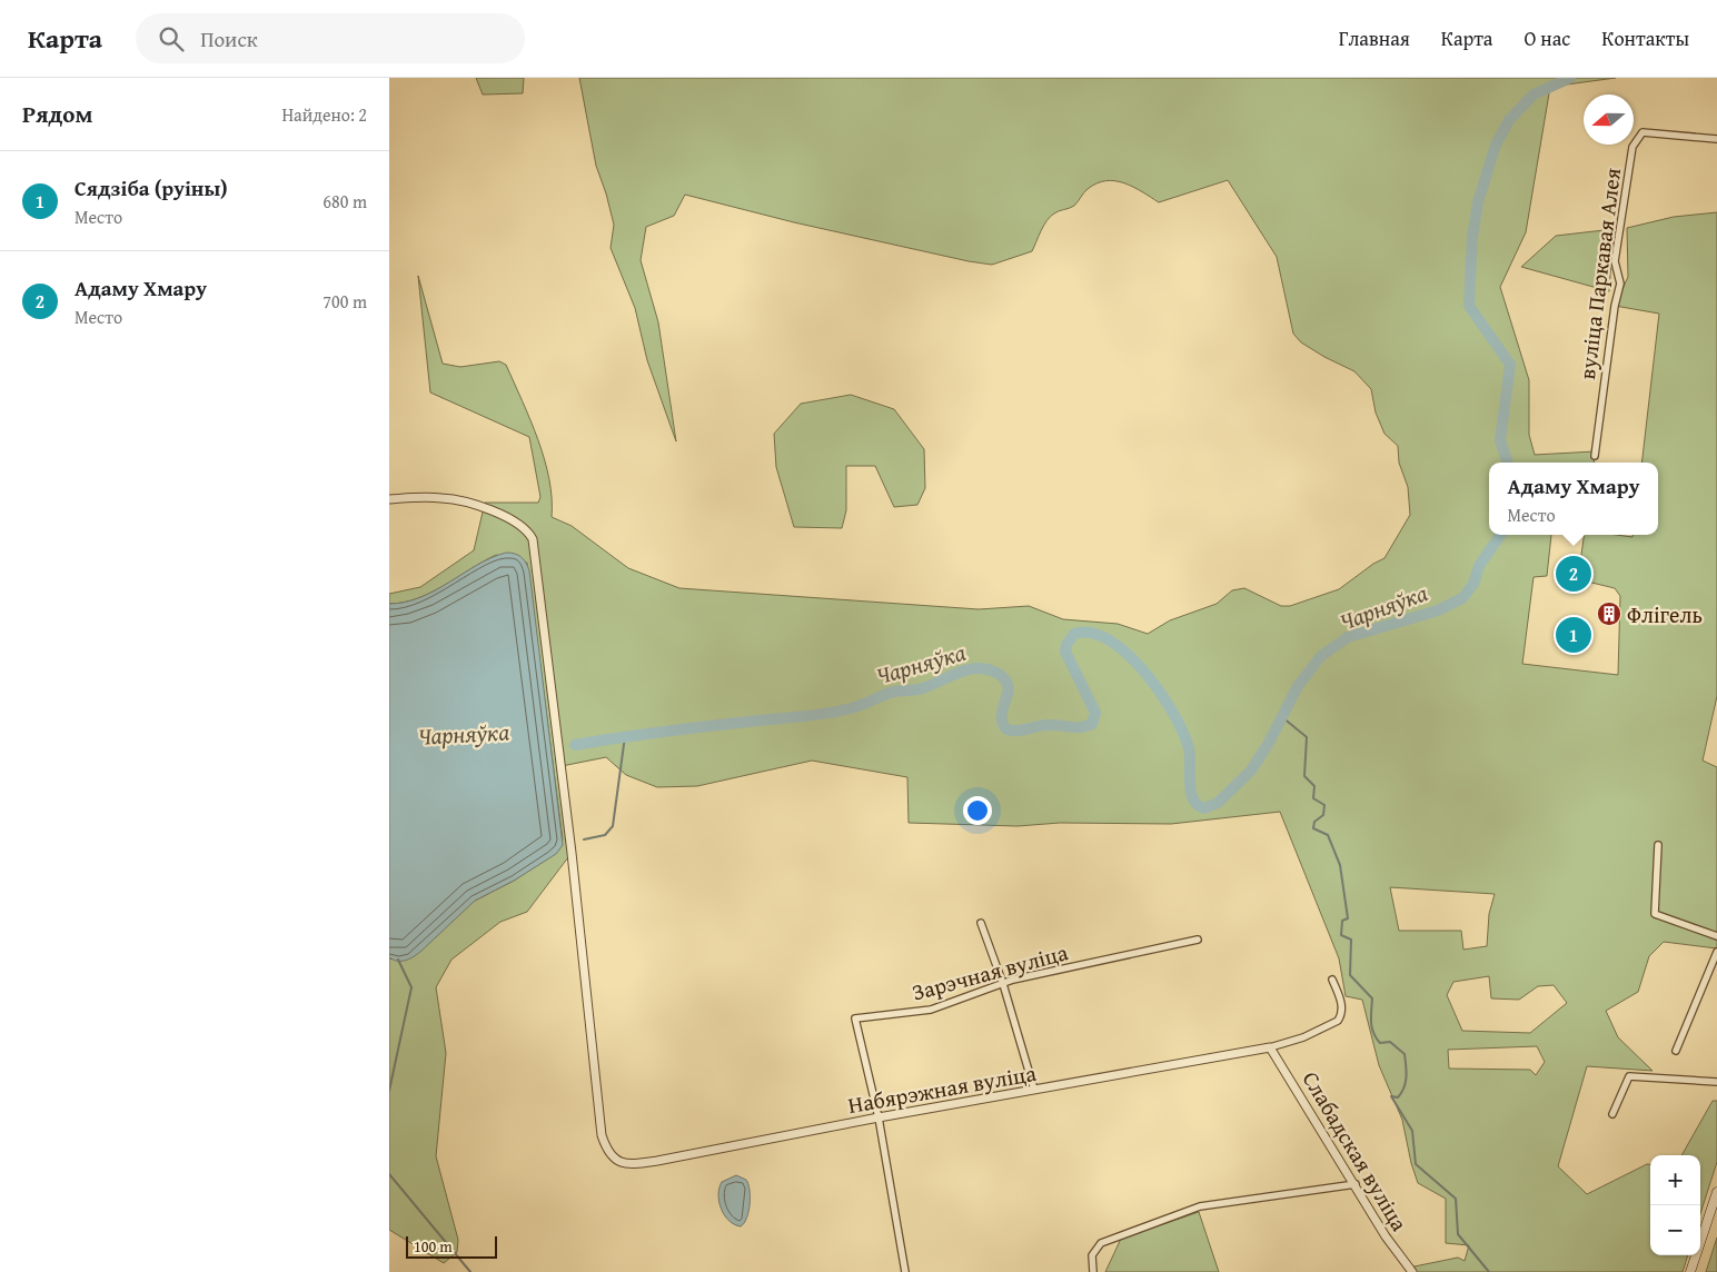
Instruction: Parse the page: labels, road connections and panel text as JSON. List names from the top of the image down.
{
  "streets": {
    "street": [
      "вуліца Паркавая Алея",
      "Зарэчная вуліца",
      "Набярэжная вуліца",
      "Слабадская вуліца"
    ]
  },
  "crossings": [
    ["Зарэчная вуліца", "Набярэжная вуліца"],
    ["Набярэжная вуліца", "Слабадская вуліца"]
  ],
  "water": ["Чарняўка"],
  "places": {
    "building": ["Флігель"]
  },
  "scale_bar": "100 m",
  "north": "left",
  "page": {
    "header": "Карта",
    "search": "Поиск",
    "nav": [
      "Главная",
      "Карта",
      "О нас",
      "Контакты"
    ],
    "heading": ["Рядом", "Найдено: 2"],
    "list": [
      {
        "mark": "1",
        "name": "Сядзіба (руіны)",
        "note": "Место",
        "value": "680 m"
      },
      {
        "mark": "2",
        "name": "Адаму Хмару",
        "note": "Место",
        "value": "700 m"
      }
    ],
    "popup": ["Адаму Хмару", "Место"],
    "pins": ["2", "1"],
    "map_buttons": ["+", "−"],
    "scale": "100 m"
  }
}
